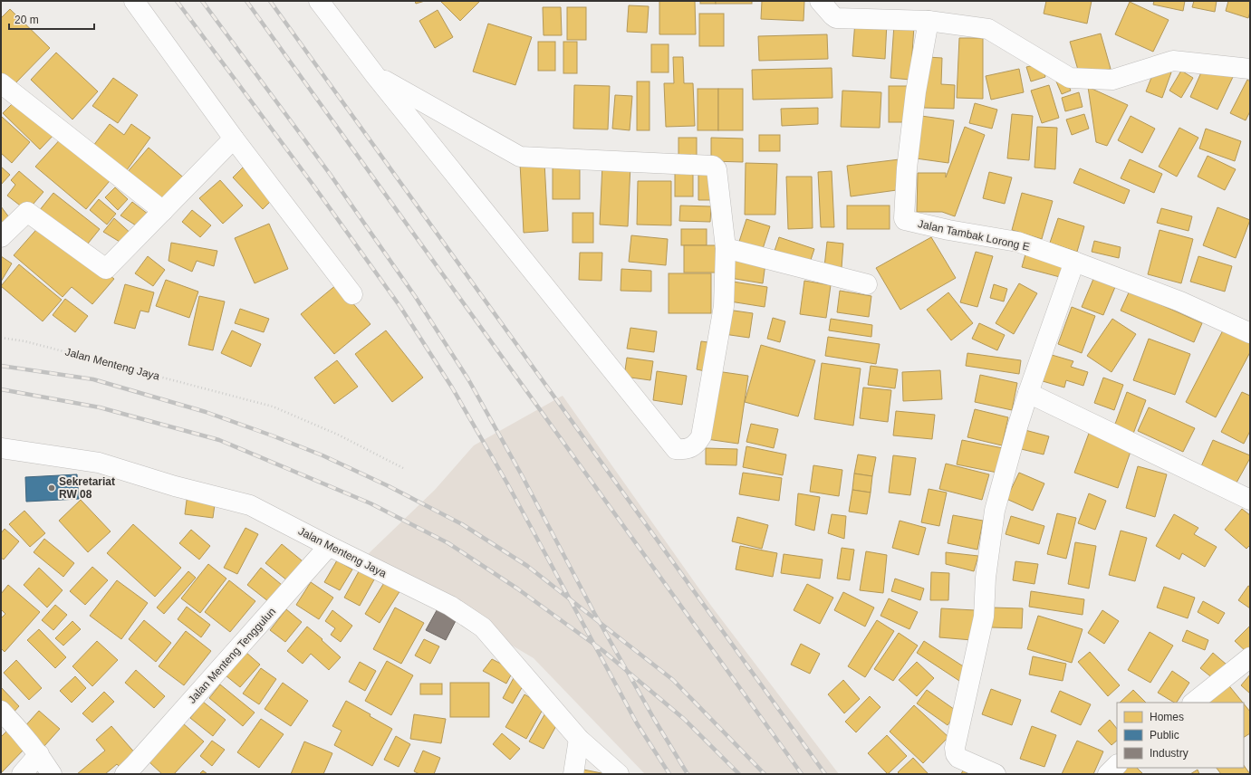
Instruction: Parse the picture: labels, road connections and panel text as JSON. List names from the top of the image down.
{
  "streets": {
    "street": ["Jalan Tambak Lorong E", "Jalan Menteng Jaya", "Jalan Menteng Tenggulun"]
  },
  "crossings": [
    ["Jalan Menteng Jaya", "Jalan Menteng Tenggulun"]
  ],
  "places": ["Sekretariat RW 08"],
  "legend": ["Homes", "Public", "Industry"],
  "scale_bar": "20 m"
}
